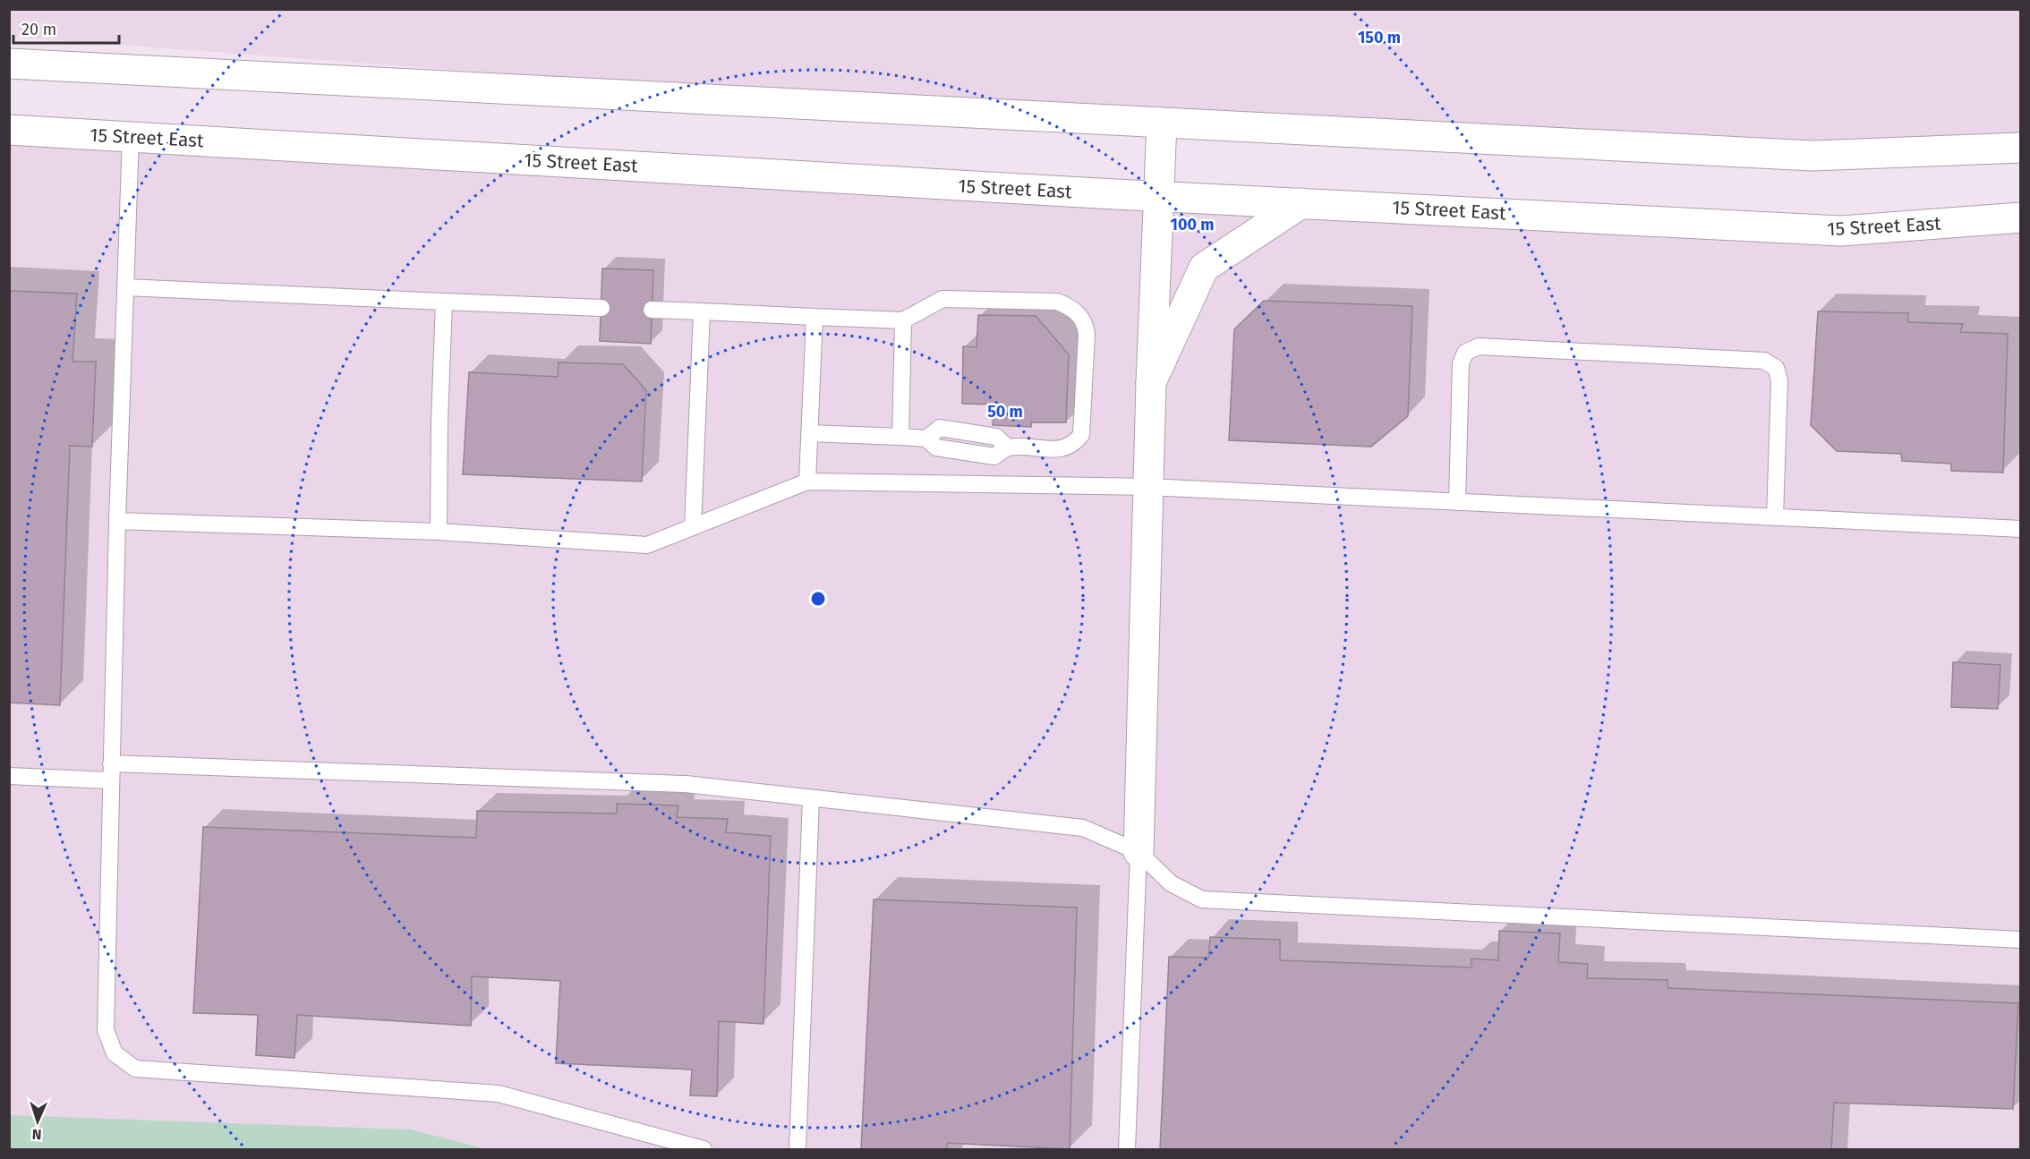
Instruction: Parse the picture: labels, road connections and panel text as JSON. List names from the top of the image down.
{
  "streets": {
    "main road": ["15 Street East"]
  },
  "scale_bar": "20 m",
  "north": "bottom",
  "rings": ["150 m", "100 m", "50 m"]
}
